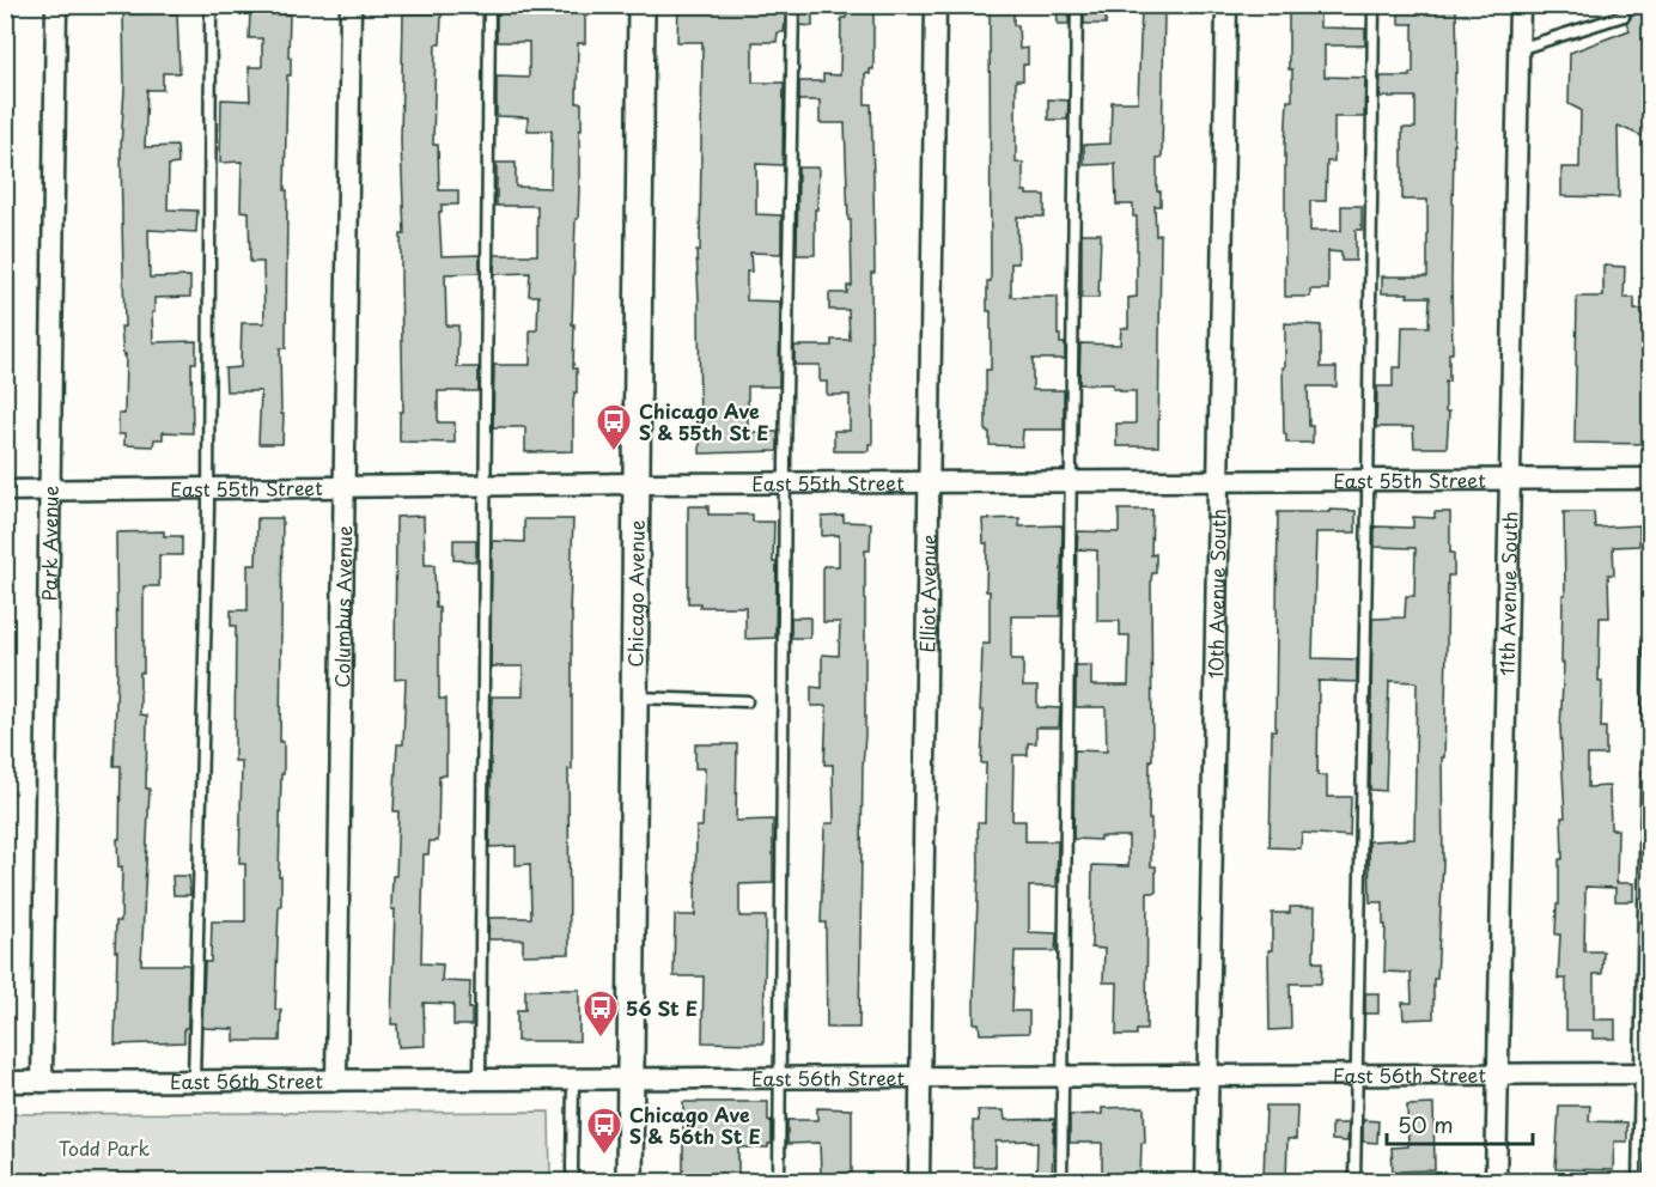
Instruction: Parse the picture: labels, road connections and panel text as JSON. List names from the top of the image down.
{
  "streets": {
    "street": [
      "East 55th Street",
      "Park Avenue",
      "Chicago Avenue",
      "Elliot Avenue",
      "10th Avenue South",
      "11th Avenue South",
      "Columbus Avenue",
      "East 56th Street"
    ]
  },
  "crossings": [
    ["East 55th Street", "Park Avenue"],
    ["East 55th Street", "Chicago Avenue"],
    ["East 55th Street", "Elliot Avenue"],
    ["East 55th Street", "10th Avenue South"],
    ["East 55th Street", "11th Avenue South"],
    ["East 55th Street", "Columbus Avenue"],
    ["Park Avenue", "East 56th Street"],
    ["Chicago Avenue", "East 56th Street"],
    ["Elliot Avenue", "East 56th Street"],
    ["10th Avenue South", "East 56th Street"],
    ["11th Avenue South", "East 56th Street"],
    ["Columbus Avenue", "East 56th Street"]
  ],
  "parks": ["Todd Park"],
  "places": {
    "bus stop": ["Chicago Ave S & 55th St E", "56 St E", "Chicago Ave S & 56th St E"]
  },
  "scale_bar": "50 m"
}
